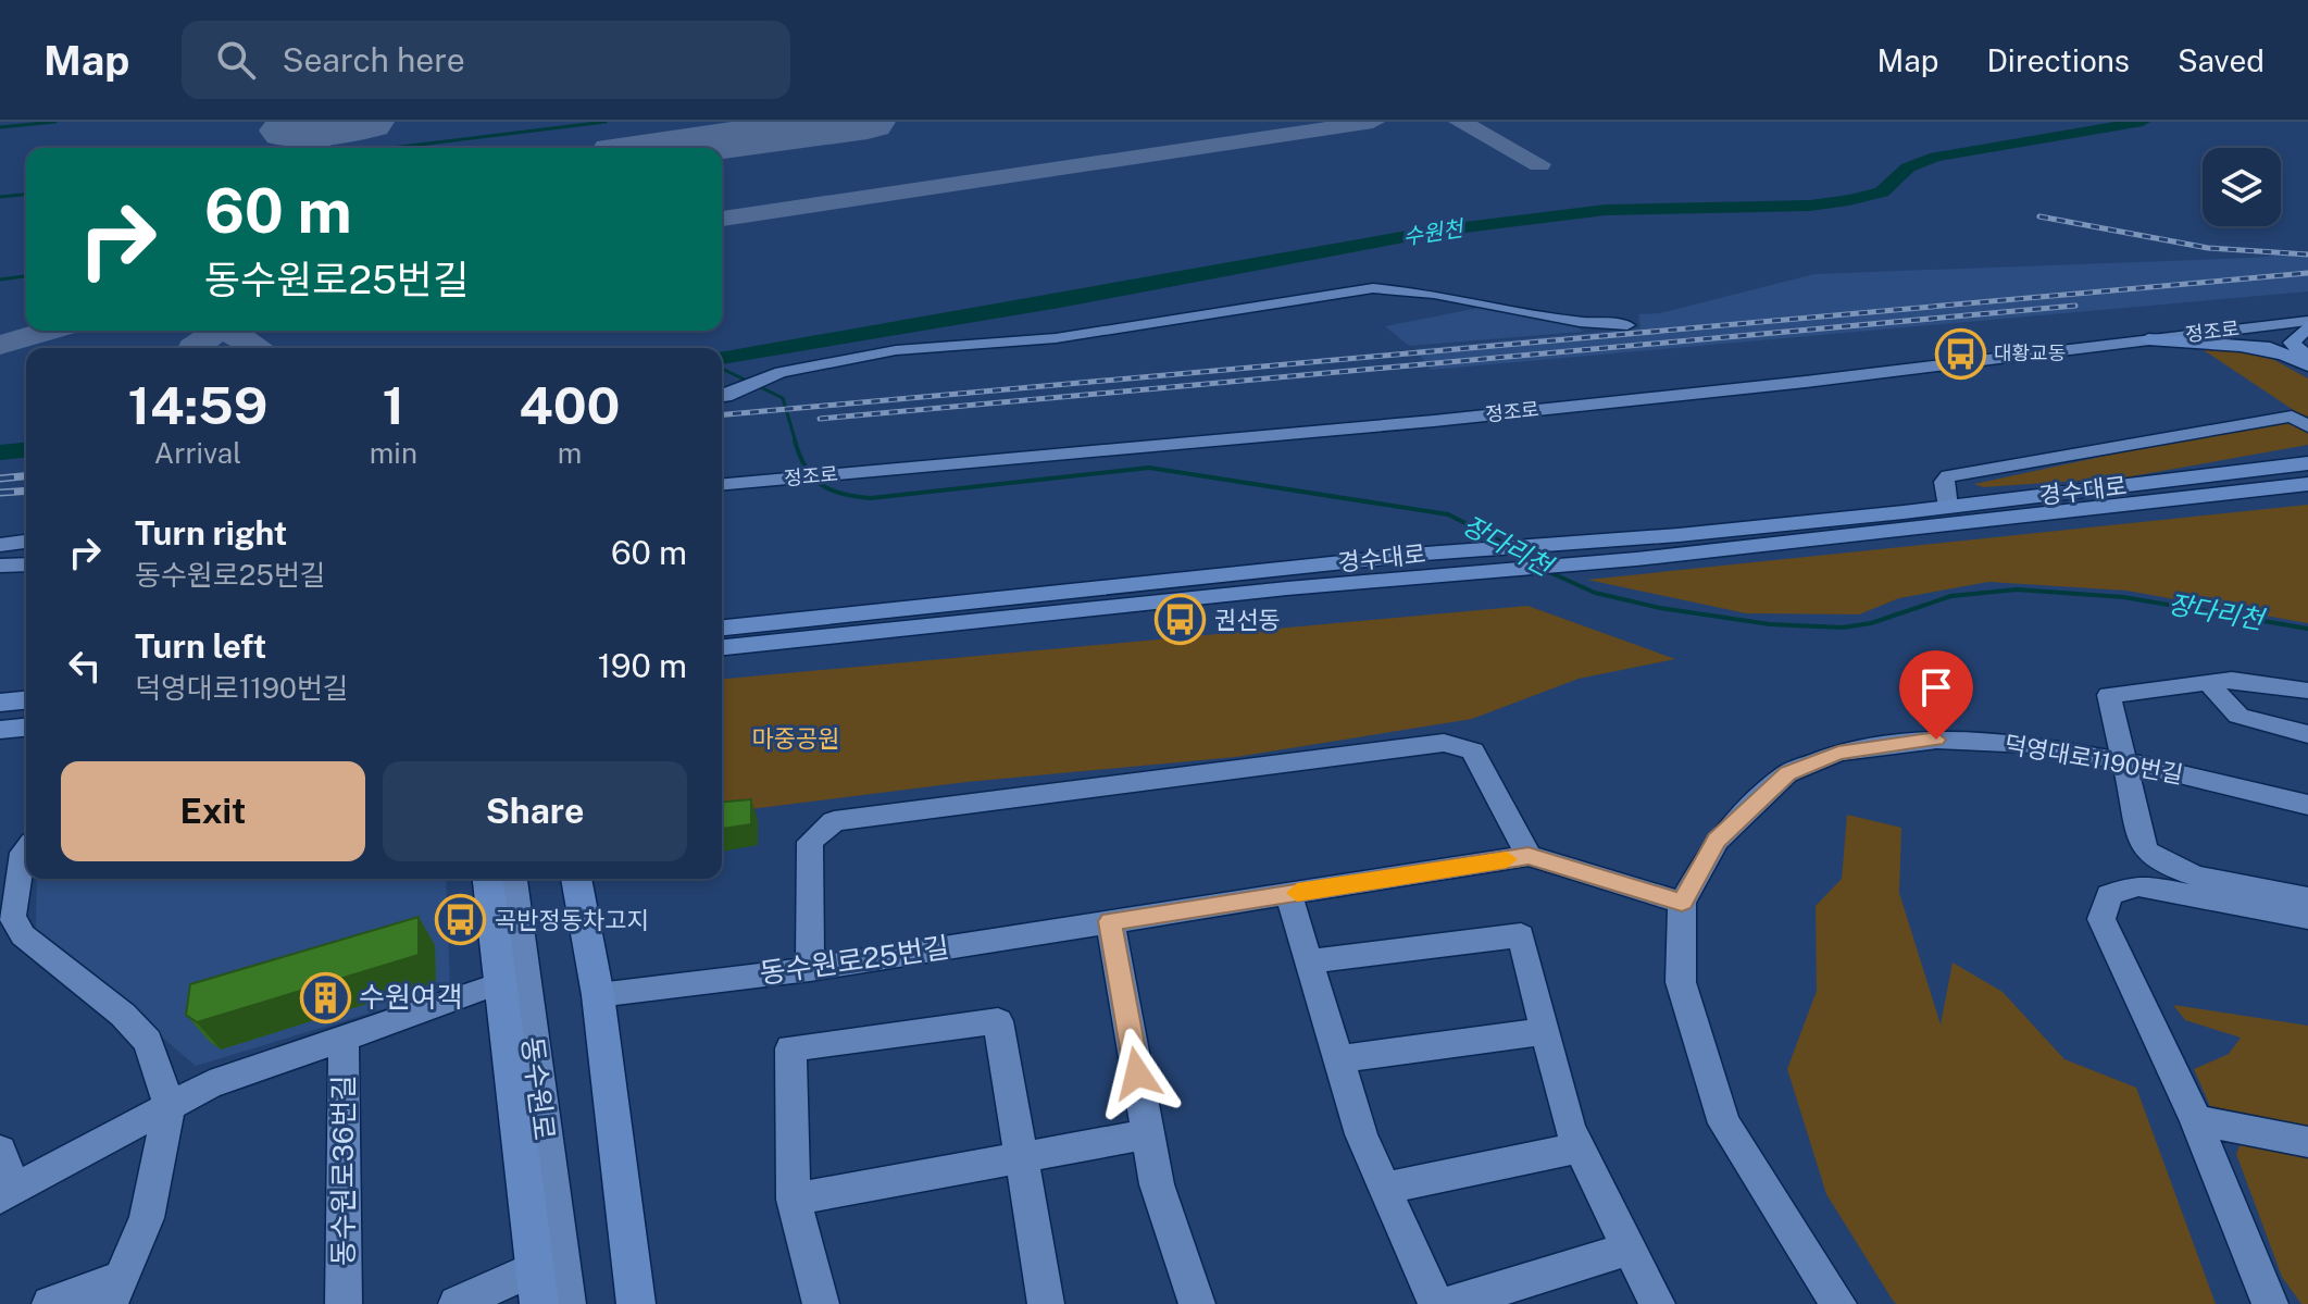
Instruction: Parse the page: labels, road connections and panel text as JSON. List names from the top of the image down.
{
  "streets": {
    "main road": ["경수대로"],
    "street": [
      "정조로",
      "덕영대로1190번길",
      "동수원로25번길",
      "동수원로",
      "동수원로36번길"
    ]
  },
  "crossings": [
    ["덕영대로1190번길", "동수원로25번길"]
  ],
  "water": ["수원천", "장다리천"],
  "parks": ["마중공원"],
  "places": {
    "bus stop": ["대황교동", "권선동", "곡반정동차고지"],
    "building": ["수원여객"]
  },
  "page": {
    "header": "Map",
    "search": "Search here",
    "nav": ["Map", "Directions", "Saved"],
    "turn": ["60 m", "동수원로25번길"],
    "eta": [
      "14:59",
      "Arrival",
      "1",
      "min",
      "400",
      "m"
    ],
    "list": [
      {
        "name": "Turn right",
        "note": "동수원로25번길",
        "value": "60 m"
      },
      {
        "name": "Turn left",
        "note": "덕영대로1190번길",
        "value": "190 m"
      }
    ],
    "buttons": ["Exit", "Share"]
  }
}
